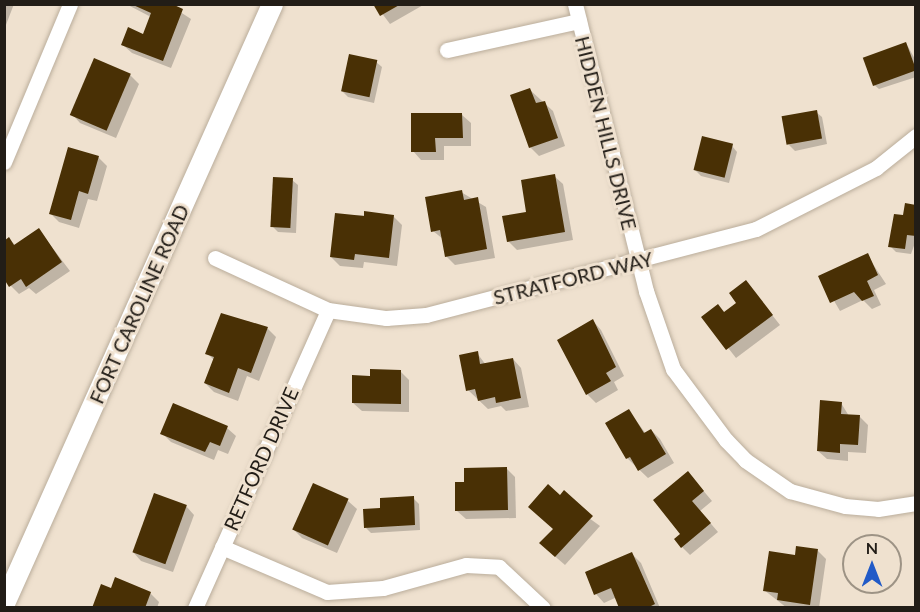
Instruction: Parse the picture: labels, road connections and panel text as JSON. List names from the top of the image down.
{
  "streets": {
    "street": [
      "HIDDEN HILLS DRIVE",
      "STRATFORD WAY",
      "FORT CAROLINE ROAD",
      "RETFORD DRIVE"
    ]
  },
  "crossings": [
    ["HIDDEN HILLS DRIVE", "STRATFORD WAY"],
    ["STRATFORD WAY", "RETFORD DRIVE"]
  ],
  "north": "top"
}
